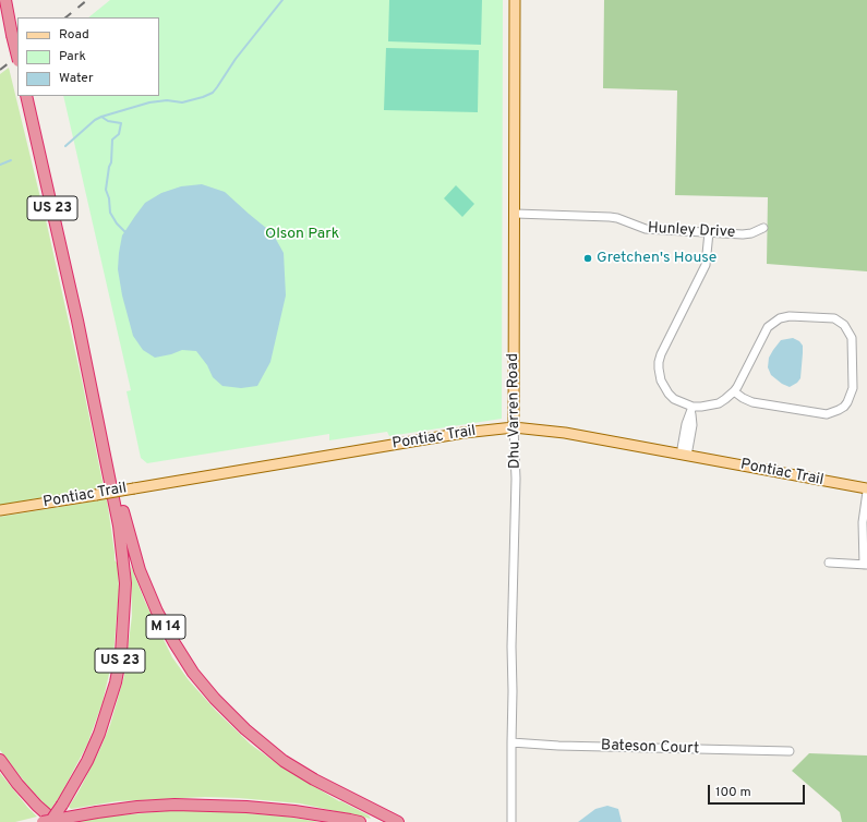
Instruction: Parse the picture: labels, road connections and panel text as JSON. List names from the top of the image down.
{
  "streets": {
    "highway": ["US 23", "M 14"],
    "main road": ["Dhu Varren Road", "Pontiac Trail"],
    "street": ["Hunley Drive", "Bateson Court"]
  },
  "crossings": [
    ["US 23", "M 14"],
    ["Hunley Drive", "Dhu Varren Road"],
    ["Dhu Varren Road", "Pontiac Trail"],
    ["Dhu Varren Road", "Bateson Court"]
  ],
  "parks": ["Olson Park"],
  "places": ["Gretchen's House"],
  "legend": ["Road", "Park", "Water"],
  "scale_bar": "100 m"
}
